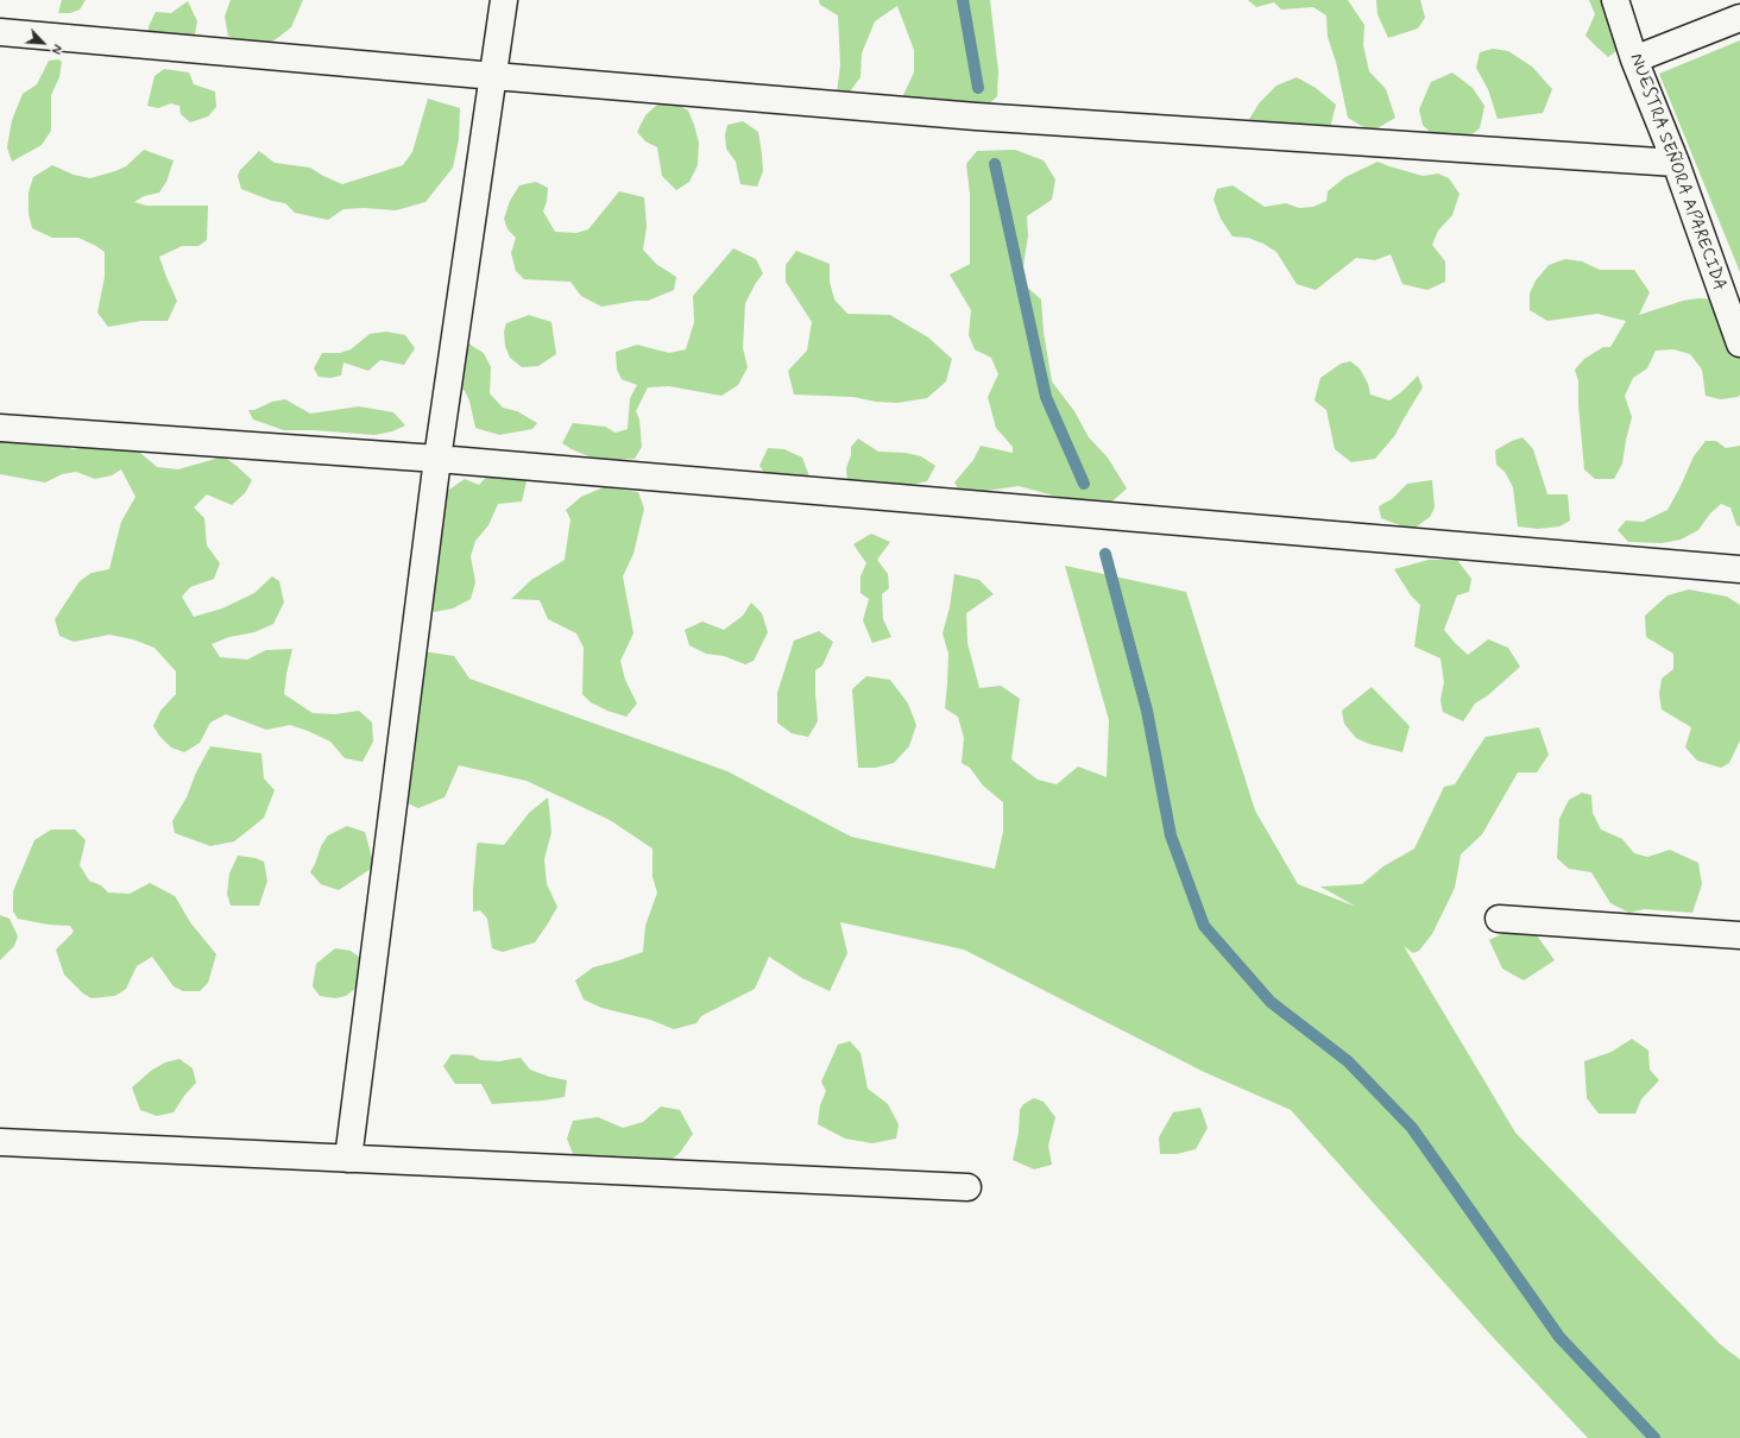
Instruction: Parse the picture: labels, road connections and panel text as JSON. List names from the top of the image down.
{
  "streets": {
    "street": ["NUESTRA SEÑORA APARECIDA"]
  },
  "north": "bottom right"
}
